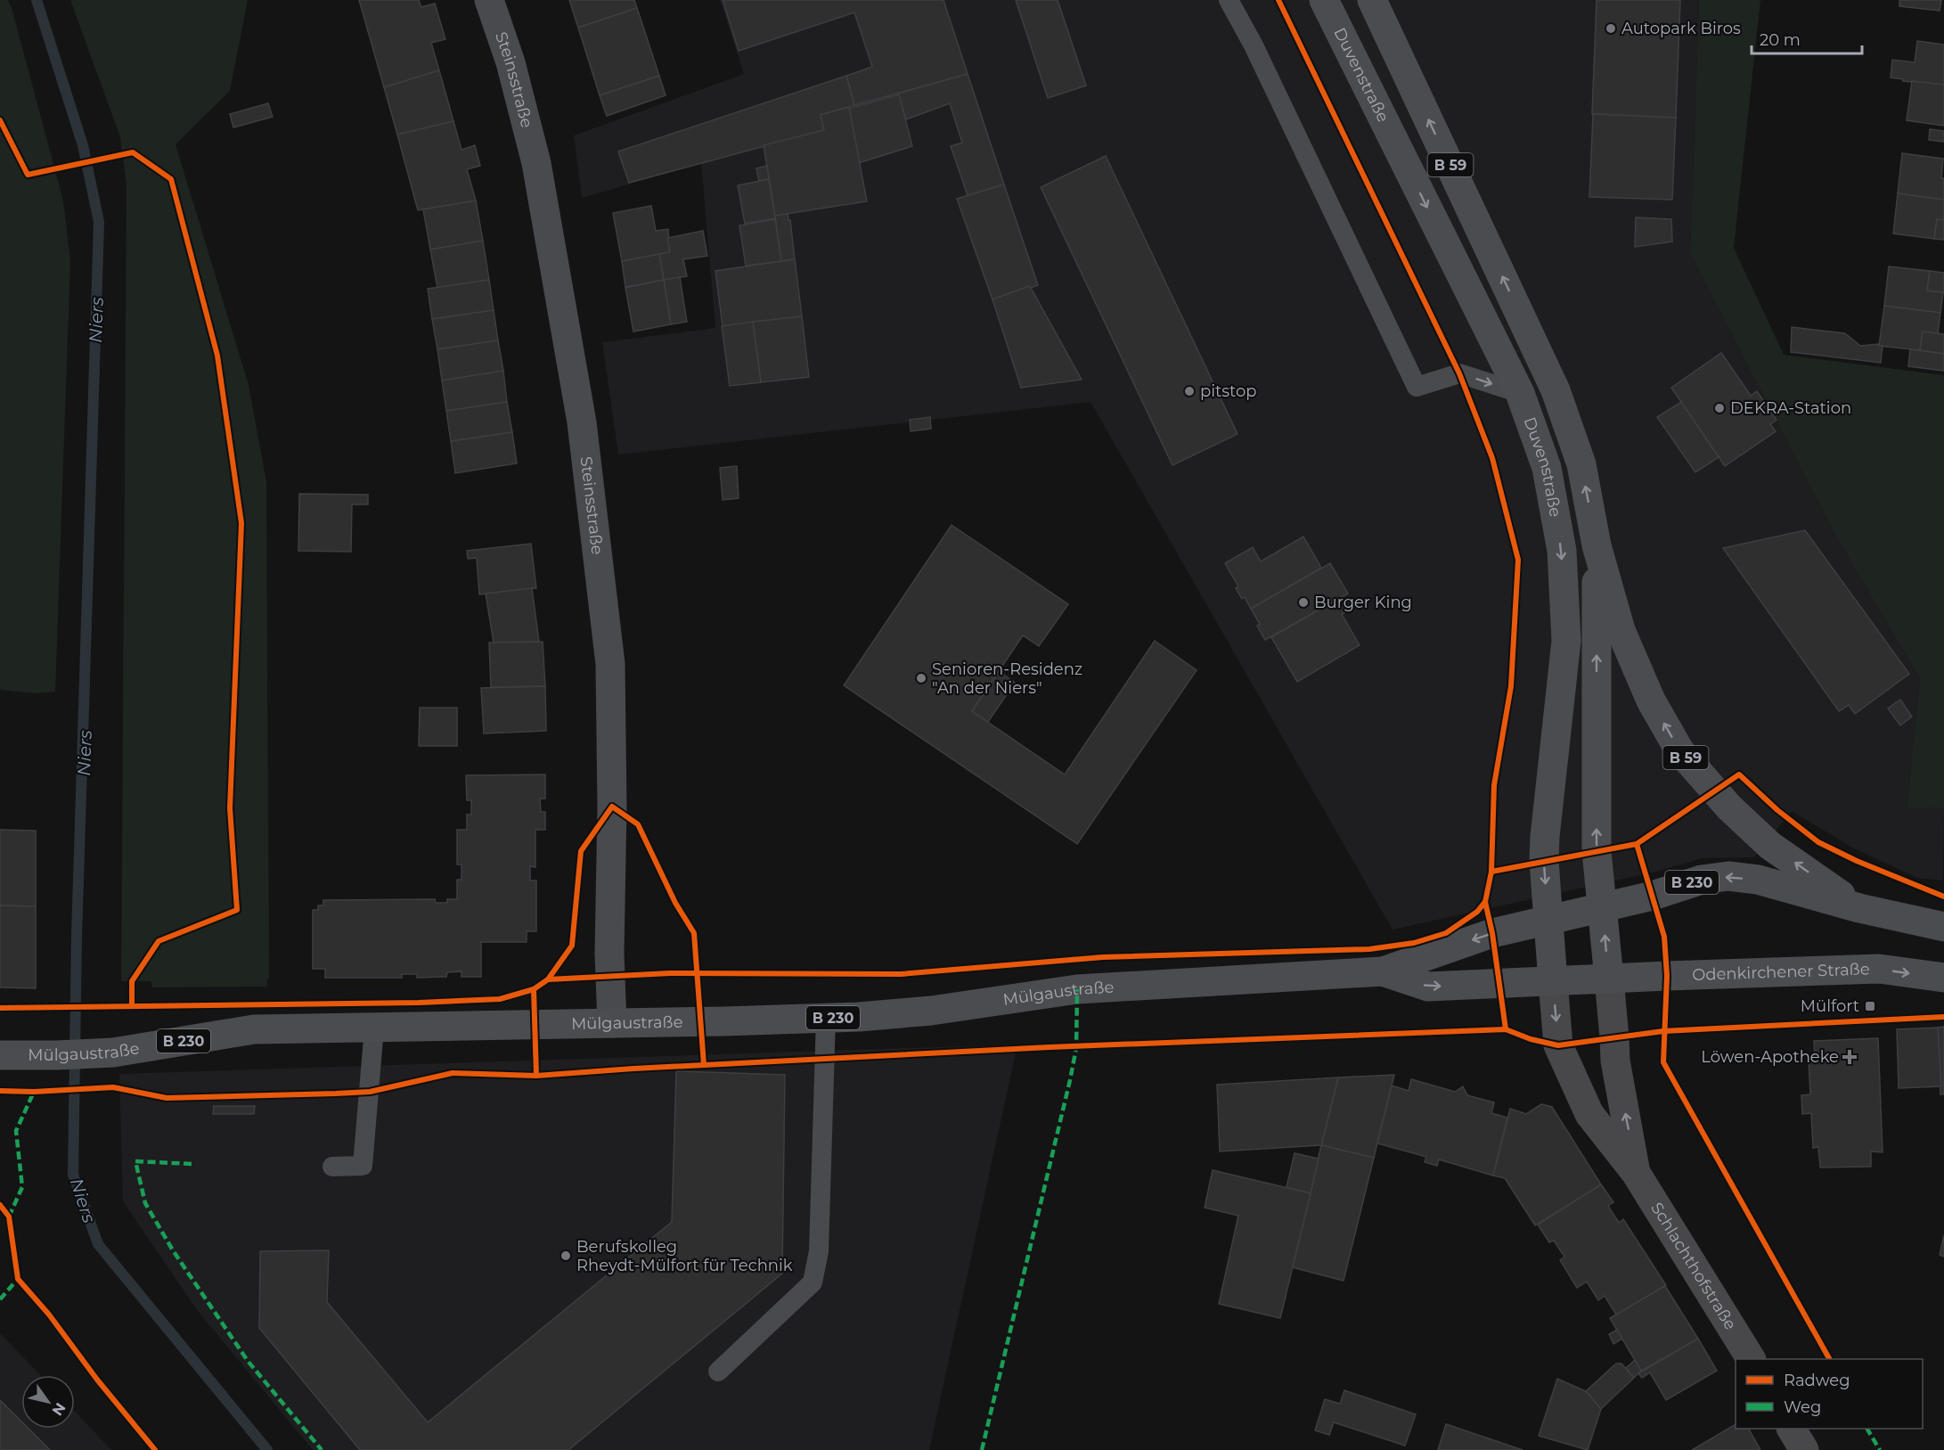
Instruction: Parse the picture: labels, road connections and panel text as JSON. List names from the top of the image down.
{
  "streets": {
    "main road": [
      "Duvenstraße",
      "B 59",
      "B 230",
      "Odenkirchener Straße",
      "Mülgaustraße",
      "Schlachthofstraße"
    ],
    "street": ["Steinsstraße"]
  },
  "crossings": [
    ["Duvenstraße", "Odenkirchener Straße"],
    ["Duvenstraße", "Mülgaustraße"],
    ["Duvenstraße", "Schlachthofstraße"],
    ["Steinsstraße", "Mülgaustraße"],
    ["B 59", "B 230"],
    ["B 59", "Odenkirchener Straße"],
    ["B 59", "Mülgaustraße"],
    ["B 59", "Schlachthofstraße"],
    ["B 230", "Mülgaustraße"],
    ["Odenkirchener Straße", "Mülgaustraße"],
    ["Odenkirchener Straße", "Schlachthofstraße"],
    ["Mülgaustraße", "Schlachthofstraße"]
  ],
  "water": ["Niers"],
  "places": {
    "other": [
      "Autopark Biros",
      "pitstop",
      "DEKRA-Station",
      "Burger King",
      "Senioren-Residenz \"An der Niers\"",
      "Berufskolleg Rheydt-Mülfort für Technik"
    ],
    "transit": ["Mülfort"],
    "health": ["Löwen-Apotheke"]
  },
  "legend": ["Radweg", "Weg"],
  "scale_bar": "20 m",
  "north": "bottom right"
}
